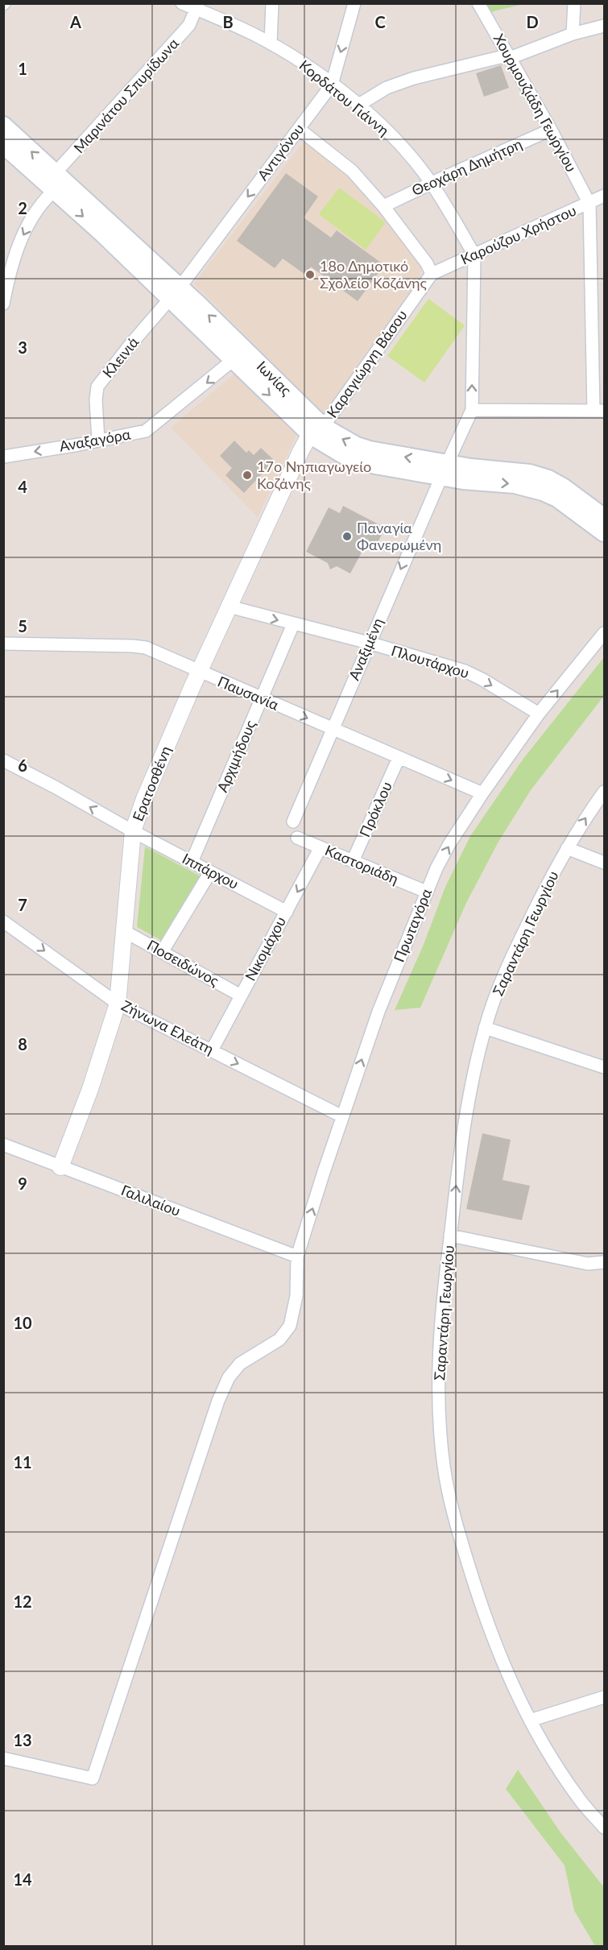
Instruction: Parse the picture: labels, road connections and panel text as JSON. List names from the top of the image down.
{
  "streets": {
    "main road": ["Ιωνίας"],
    "street": [
      "Μαρινάτου Σπυρίδωνα",
      "Κορδάτου Γιάννη",
      "Χουρμουζιάδη Γεωργίου",
      "Αντιγόνου",
      "Θεοχάρη Δημήτρη",
      "Καρούζου Χρήστου",
      "Κλεινιά",
      "Καραγιώργη Βάσου",
      "Αναξαγόρα",
      "Αναξιμένη",
      "Πλουτάρχου",
      "Παυσανία",
      "Αρχιμήδους",
      "Ερατοσθένη",
      "Πρόκλου",
      "Καστοριάδη",
      "Ιππάρχου",
      "Πρωταγόρα",
      "Σαραντάρη Γεωργίου",
      "Νικομάχου",
      "Ποσειδώνος",
      "Ζήνωνα Ελεάτη",
      "Γαλιλαίου"
    ]
  },
  "crossings": [
    ["Μαρινάτου Σπυρίδωνα", "Κορδάτου Γιάννη"],
    ["Μαρινάτου Σπυρίδωνα", "Ιωνίας"],
    ["Κορδάτου Γιάννη", "Αντιγόνου"],
    ["Κορδάτου Γιάννη", "Θεοχάρη Δημήτρη"],
    ["Κορδάτου Γιάννη", "Καρούζου Χρήστου"],
    ["Χουρμουζιάδη Γεωργίου", "Θεοχάρη Δημήτρη"],
    ["Χουρμουζιάδη Γεωργίου", "Καρούζου Χρήστου"],
    ["Αντιγόνου", "Κλεινιά"],
    ["Αντιγόνου", "Ιωνίας"],
    ["Καρούζου Χρήστου", "Καραγιώργη Βάσου"],
    ["Κλεινιά", "Ιωνίας"],
    ["Κλεινιά", "Αναξαγόρα"],
    ["Καραγιώργη Βάσου", "Ιωνίας"],
    ["Καραγιώργη Βάσου", "Ερατοσθένη"],
    ["Ιωνίας", "Αναξαγόρα"],
    ["Ιωνίας", "Αναξιμένη"],
    ["Ιωνίας", "Ερατοσθένη"],
    ["Αναξιμένη", "Πλουτάρχου"],
    ["Αναξιμένη", "Παυσανία"],
    ["Πλουτάρχου", "Αρχιμήδους"],
    ["Πλουτάρχου", "Ερατοσθένη"],
    ["Πλουτάρχου", "Πρωταγόρα"],
    ["Παυσανία", "Αρχιμήδους"],
    ["Παυσανία", "Ερατοσθένη"],
    ["Παυσανία", "Πρόκλου"],
    ["Παυσανία", "Πρωταγόρα"],
    ["Αρχιμήδους", "Ιππάρχου"],
    ["Ερατοσθένη", "Ιππάρχου"],
    ["Ερατοσθένη", "Ποσειδώνος"],
    ["Ερατοσθένη", "Ζήνωνα Ελεάτη"],
    ["Ερατοσθένη", "Γαλιλαίου"],
    ["Πρόκλου", "Καστοριάδη"],
    ["Καστοριάδη", "Πρωταγόρα"],
    ["Καστοριάδη", "Νικομάχου"],
    ["Ιππάρχου", "Νικομάχου"],
    ["Πρωταγόρα", "Ζήνωνα Ελεάτη"],
    ["Πρωταγόρα", "Γαλιλαίου"],
    ["Νικομάχου", "Ποσειδώνος"],
    ["Νικομάχου", "Ζήνωνα Ελεάτη"]
  ],
  "one_way": [
    "Μαρινάτου Σπυρίδωνα",
    "Αντιγόνου",
    "Αναξαγόρα",
    "Αναξιμένη",
    "Πλουτάρχου",
    "Ιππάρχου",
    "Πρωταγόρα",
    "Ζήνωνα Ελεάτη"
  ],
  "places": ["18ο Δημοτικό Σχολείο Κοζάνης", "17ο Νηπιαγωγείο Κοζάνης", "Παναγία Φανερωμένη"],
  "grid": {
    "columns": [
      "A",
      "B",
      "C",
      "D"
    ],
    "rows": [
      "1",
      "2",
      "3",
      "4",
      "5",
      "6",
      "7",
      "8",
      "9",
      "10",
      "11",
      "12",
      "13",
      "14"
    ]
  }
}
